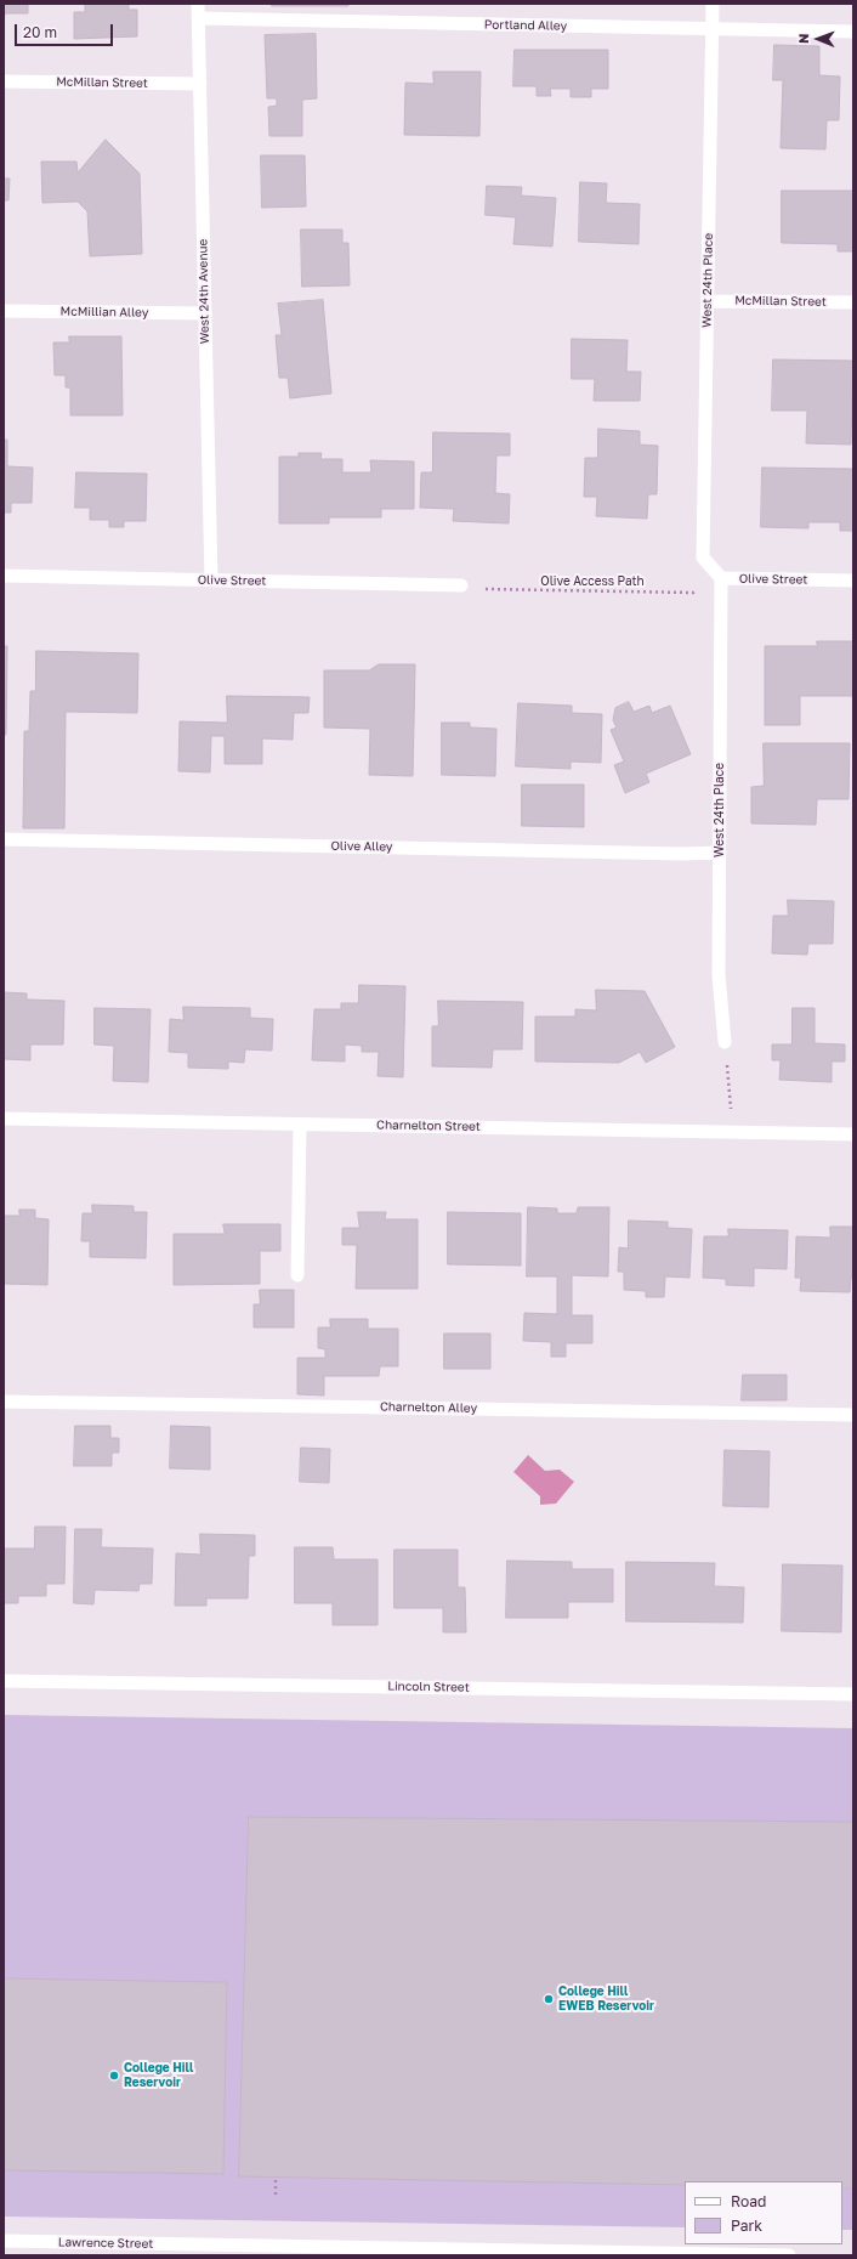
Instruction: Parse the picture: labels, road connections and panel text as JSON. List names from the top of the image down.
{
  "streets": {
    "street": [
      "Portland Alley",
      "McMillan Street",
      "West 24th Place",
      "West 24th Avenue",
      "McMillian Alley",
      "Olive Street",
      "Olive Alley",
      "Charnelton Street",
      "Charnelton Alley",
      "Lincoln Street",
      "Lawrence Street"
    ],
    "path": ["Olive Access Path"]
  },
  "crossings": [
    ["Portland Alley", "West 24th Place"],
    ["Portland Alley", "West 24th Avenue"],
    ["McMillan Street", "West 24th Place"],
    ["McMillan Street", "West 24th Avenue"],
    ["West 24th Place", "Olive Street"],
    ["West 24th Place", "Olive Access Path"],
    ["West 24th Place", "Olive Alley"],
    ["West 24th Avenue", "McMillian Alley"],
    ["West 24th Avenue", "Olive Street"],
    ["Olive Street", "Olive Access Path"]
  ],
  "places": ["College Hill EWEB Reservoir", "College Hill Reservoir"],
  "legend": ["Road", "Park"],
  "scale_bar": "20 m",
  "north": "left"
}
